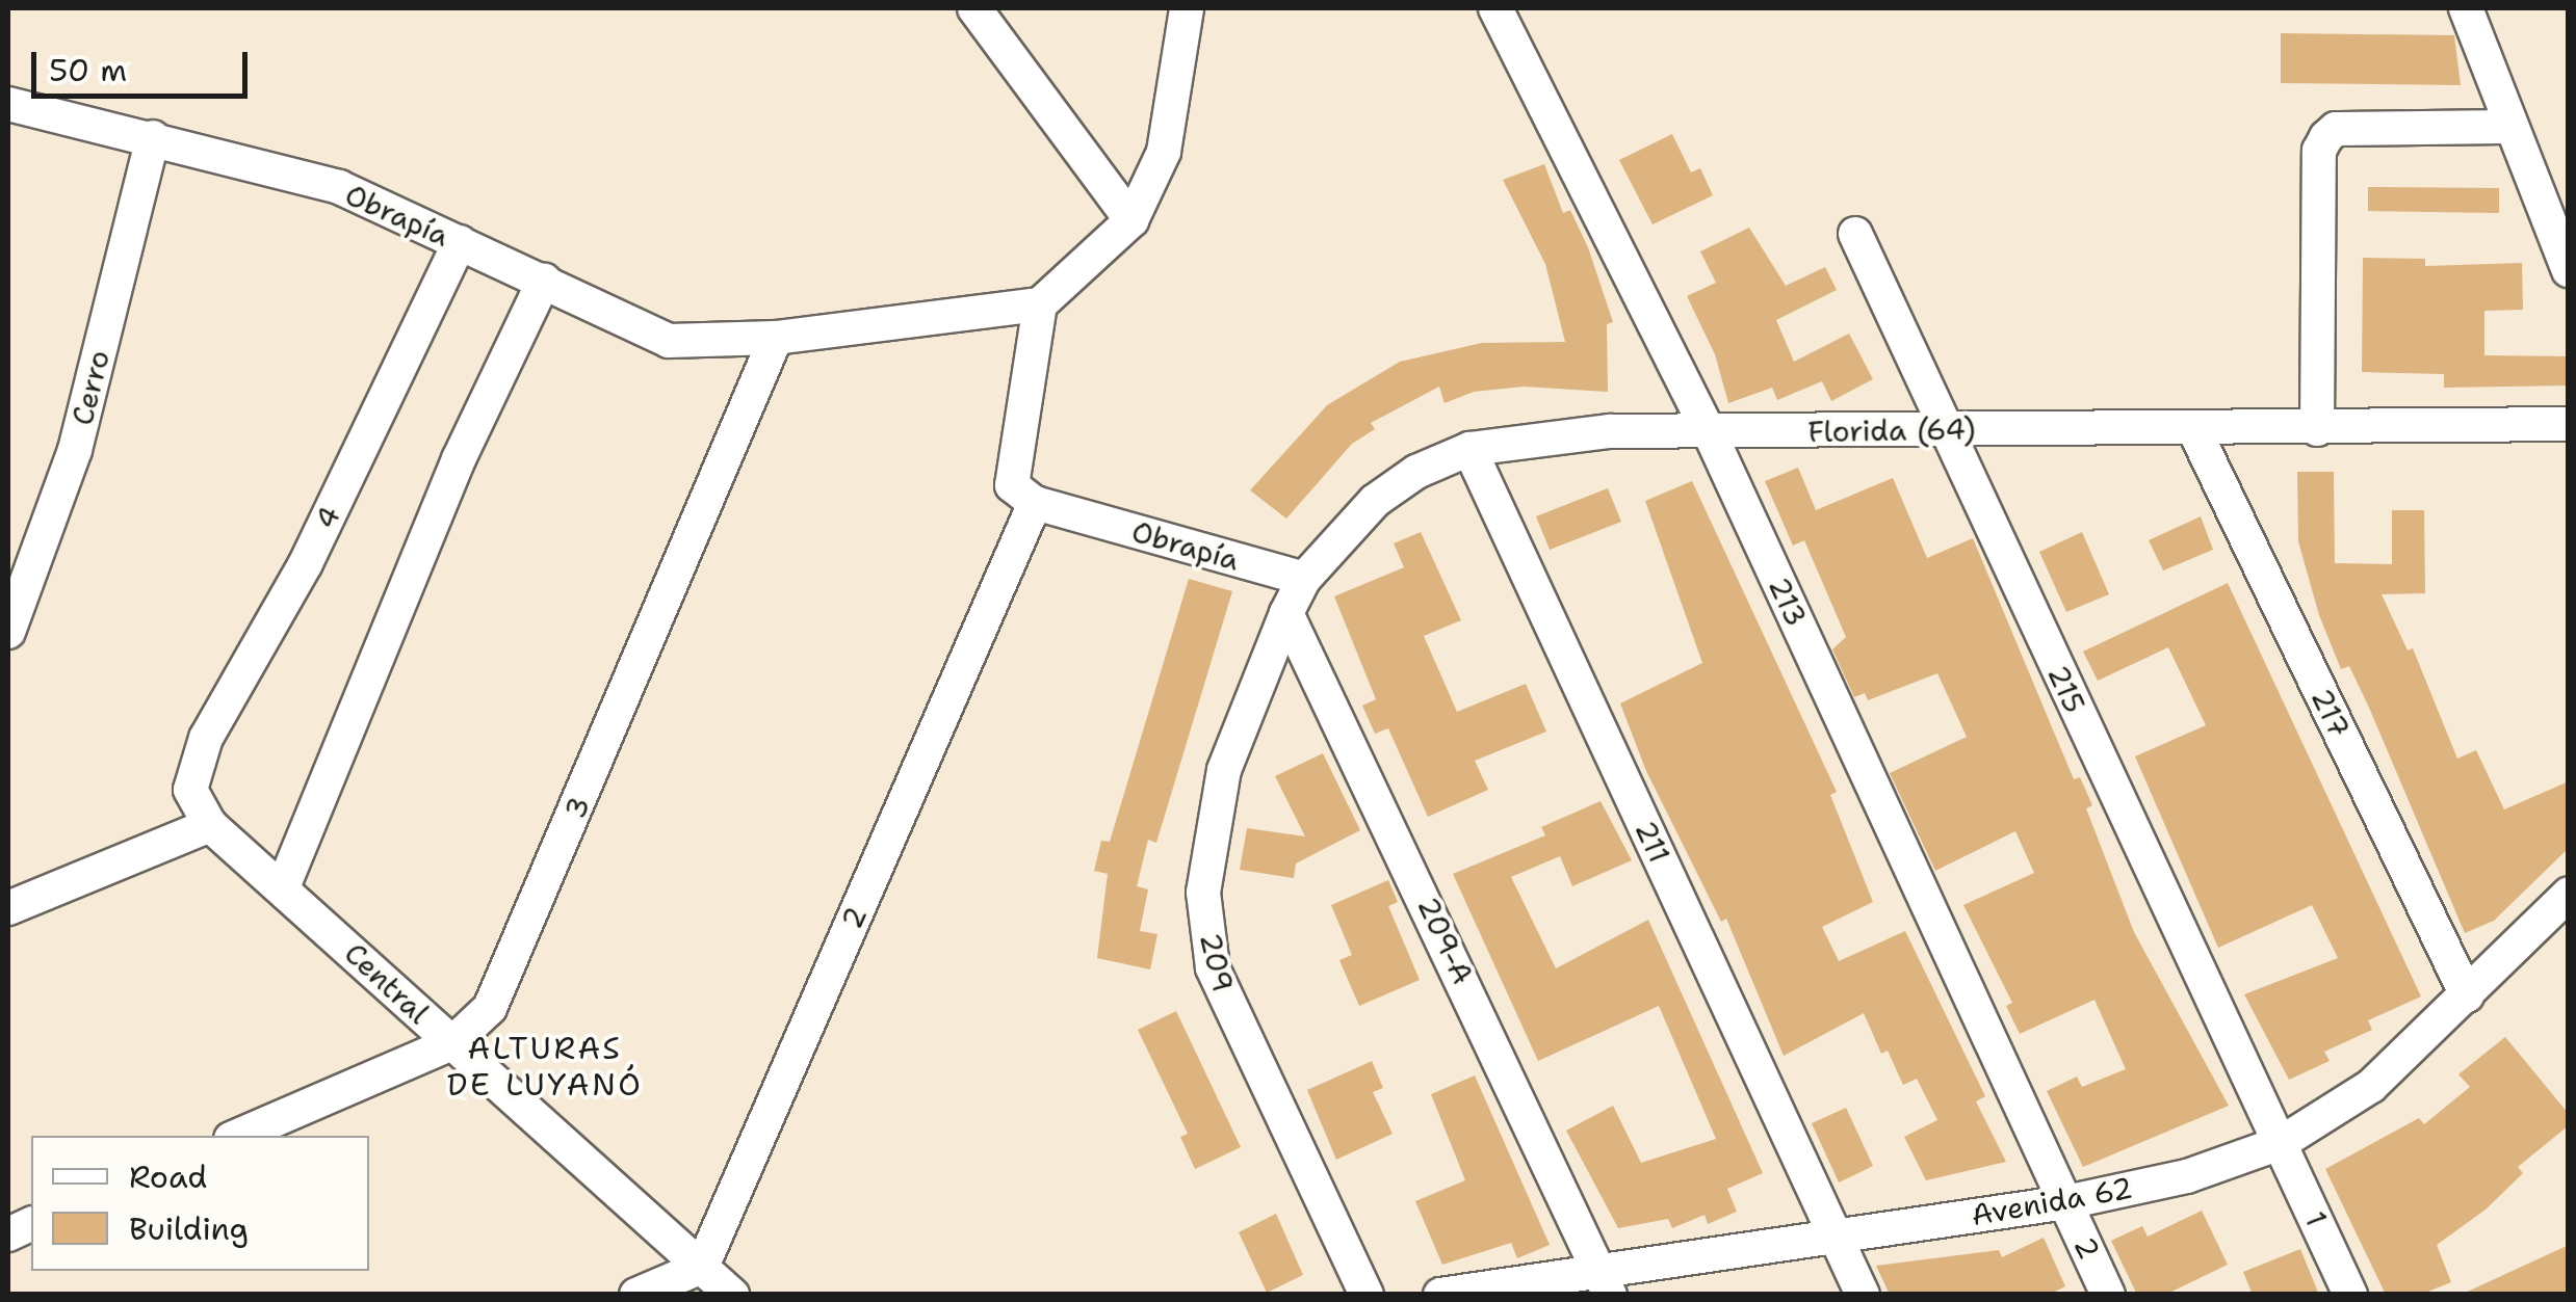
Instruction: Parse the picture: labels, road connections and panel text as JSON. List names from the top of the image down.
{
  "streets": {
    "street": [
      "Obrapía",
      "Cerro",
      "Florida (64)",
      "4",
      "213",
      "215",
      "217",
      "3",
      "211",
      "2",
      "209-A",
      "209",
      "Central",
      "Avenida 62",
      "1"
    ]
  },
  "crossings": [
    ["Obrapía", "Cerro"],
    ["Obrapía", "Florida (64)"],
    ["Obrapía", "4"],
    ["Obrapía", "3"],
    ["Obrapía", "2"],
    ["Florida (64)", "213"],
    ["Florida (64)", "215"],
    ["Florida (64)", "217"],
    ["Florida (64)", "211"],
    ["Florida (64)", "209-A"],
    ["Florida (64)", "209"],
    ["4", "Central"],
    ["213", "2"],
    ["213", "Avenida 62"],
    ["215", "Avenida 62"],
    ["215", "1"],
    ["217", "Avenida 62"],
    ["3", "Central"],
    ["211", "Avenida 62"],
    ["2", "Central"],
    ["2", "Avenida 62"],
    ["209-A", "209"],
    ["209-A", "Avenida 62"],
    ["Avenida 62", "1"]
  ],
  "districts": ["ALTURAS DE LUYANÓ"],
  "legend": ["Road", "Building"],
  "scale_bar": "50 m"
}
